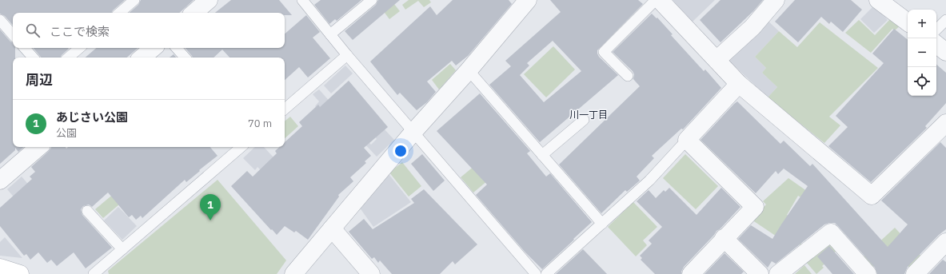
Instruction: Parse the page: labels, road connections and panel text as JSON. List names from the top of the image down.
{
  "districts": ["川一丁目"],
  "page": {
    "map_buttons": ["+", "−"],
    "search": "ここで検索",
    "heading": "周辺",
    "list": [
      {
        "mark": "1",
        "name": "あじさい公園",
        "note": "公園",
        "value": "70 m"
      }
    ],
    "pins": "1"
  }
}
